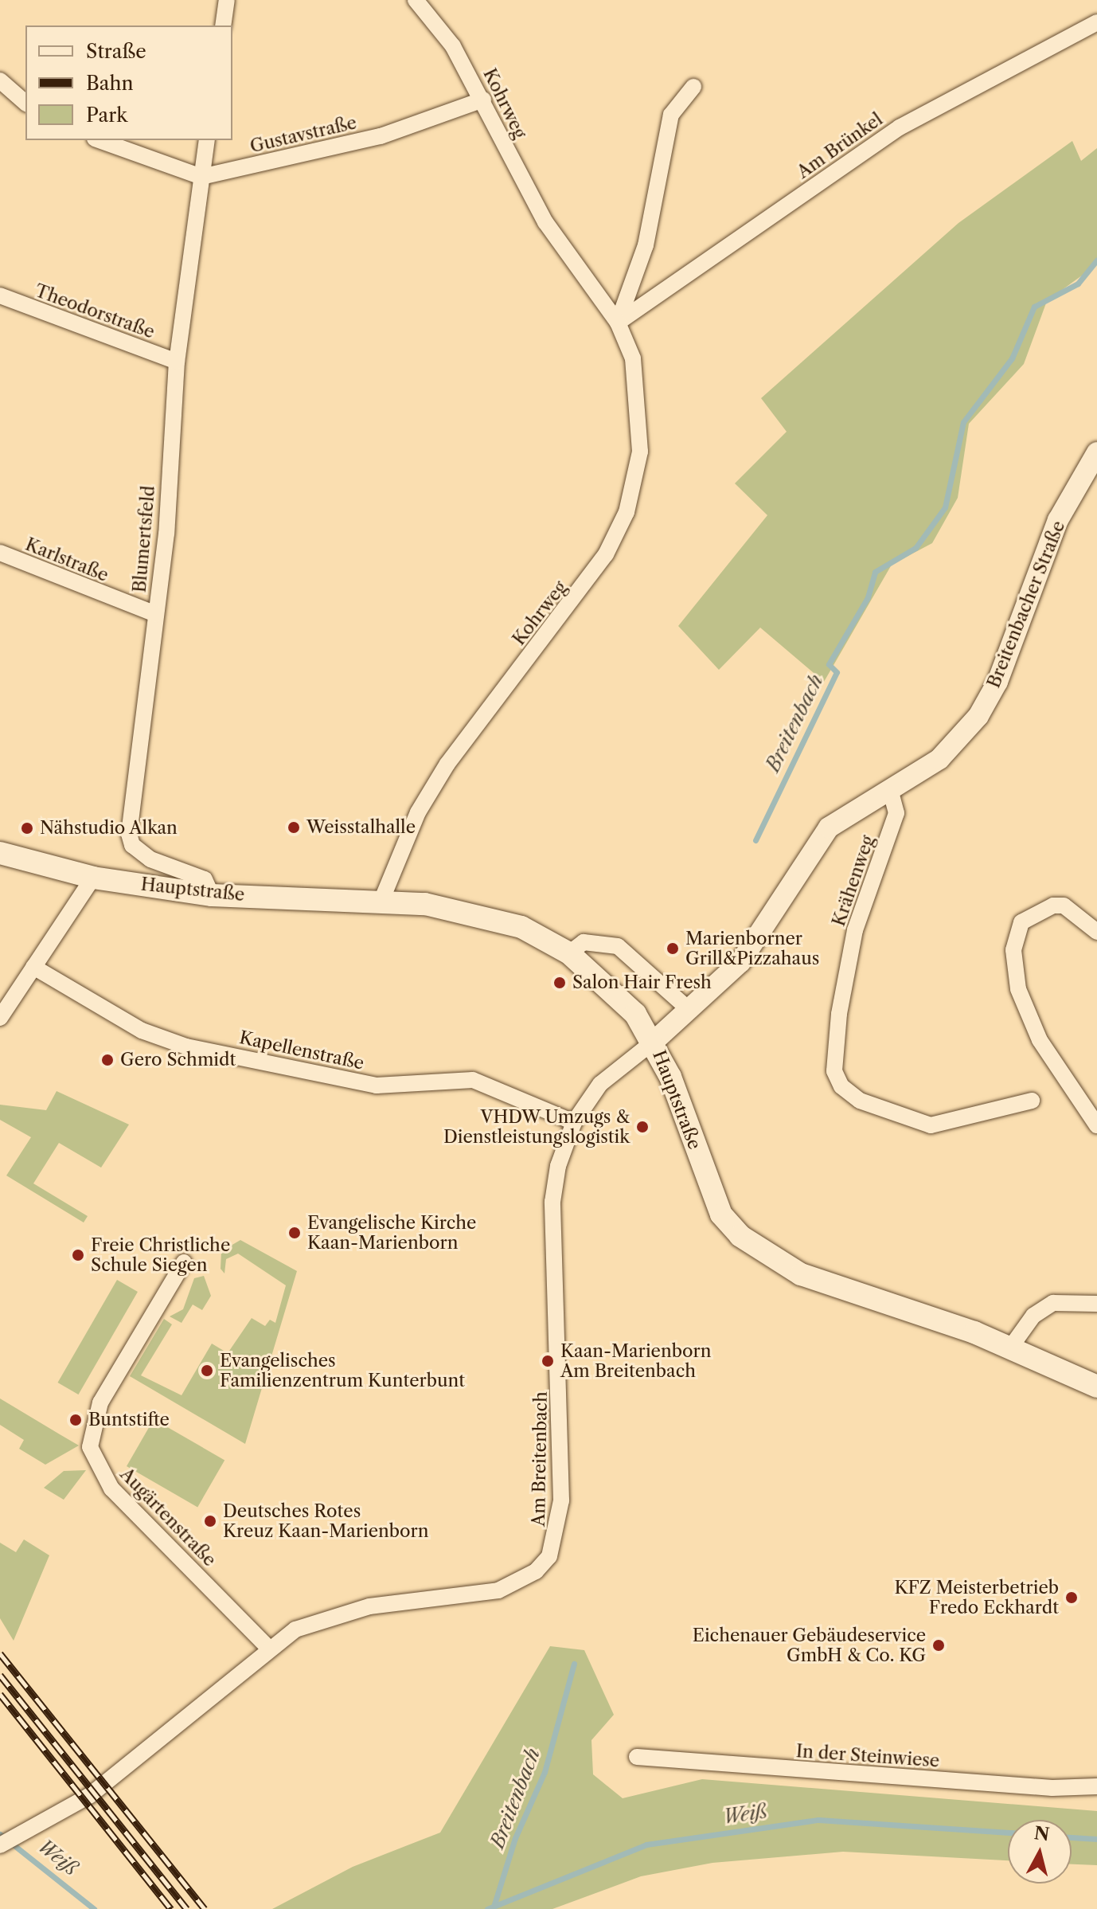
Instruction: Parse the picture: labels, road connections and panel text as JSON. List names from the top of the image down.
{
  "streets": {
    "main road": ["Hauptstraße"],
    "street": [
      "Kohrweg",
      "Gustavstraße",
      "Am Brünkel",
      "Theodorstraße",
      "Blumertsfeld",
      "Karlstraße",
      "Breitenbacher Straße",
      "Krähenweg",
      "Kapellenstraße",
      "Am Breitenbach",
      "Augärtenstraße",
      "In der Steinwiese"
    ]
  },
  "crossings": [
    ["Kohrweg", "Gustavstraße"],
    ["Kohrweg", "Am Brünkel"],
    ["Kohrweg", "Hauptstraße"],
    ["Gustavstraße", "Blumertsfeld"],
    ["Theodorstraße", "Blumertsfeld"],
    ["Blumertsfeld", "Karlstraße"],
    ["Blumertsfeld", "Hauptstraße"],
    ["Breitenbacher Straße", "Krähenweg"],
    ["Breitenbacher Straße", "Hauptstraße"],
    ["Breitenbacher Straße", "Am Breitenbach"],
    ["Hauptstraße", "Am Breitenbach"],
    ["Kapellenstraße", "Am Breitenbach"],
    ["Am Breitenbach", "Augärtenstraße"]
  ],
  "water": ["Breitenbach", "Weiß"],
  "places": [
    "Weisstalhalle",
    "Nähstudio Alkan",
    "Marienborner Grill&Pizzahaus",
    "Salon Hair Fresh",
    "Gero Schmidt",
    "VHDW Umzugs & Dienstleistungslogistik",
    "Evangelische Kirche Kaan-Marienborn",
    "Freie Christliche Schule Siegen",
    "Kaan-Marienborn Am Breitenbach",
    "Evangelisches Familienzentrum Kunterbunt",
    "Buntstifte",
    "Deutsches Rotes Kreuz Kaan-Marienborn",
    "KFZ Meisterbetrieb Fredo Eckhardt",
    "Eichenauer Gebäudeservice GmbH & Co. KG"
  ],
  "legend": ["Straße", "Bahn", "Park"],
  "north": "top"
}
